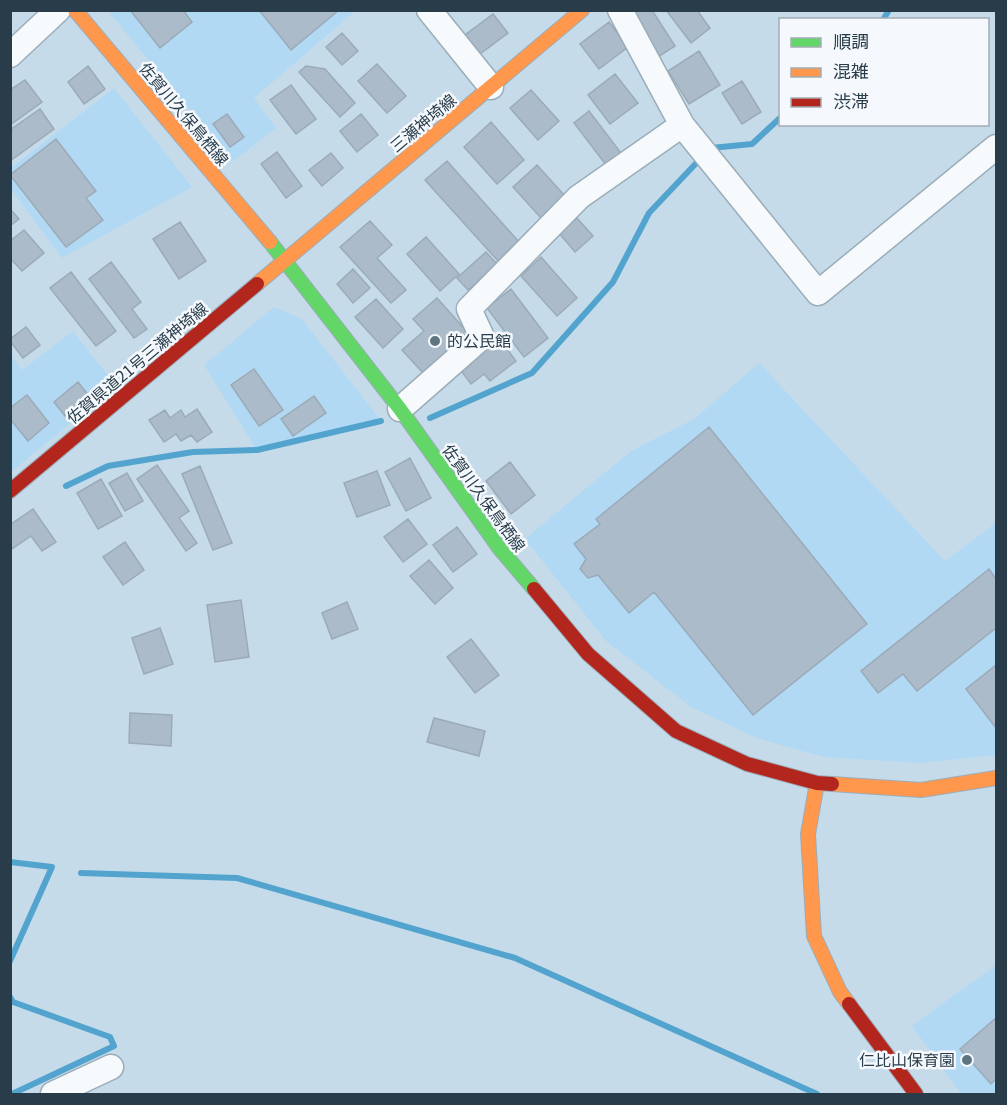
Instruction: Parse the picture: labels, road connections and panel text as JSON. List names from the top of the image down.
{
  "streets": {
    "main road": ["佐賀川久保鳥栖線", "三瀬神埼線", "佐賀県道21号三瀬神埼線"]
  },
  "crossings": [
    ["佐賀川久保鳥栖線", "三瀬神埼線"],
    ["佐賀川久保鳥栖線", "佐賀県道21号三瀬神埼線"],
    ["三瀬神埼線", "佐賀県道21号三瀬神埼線"]
  ],
  "places": ["的公民館", "仁比山保育園"],
  "legend": ["順調", "混雑", "渋滞"]
}
